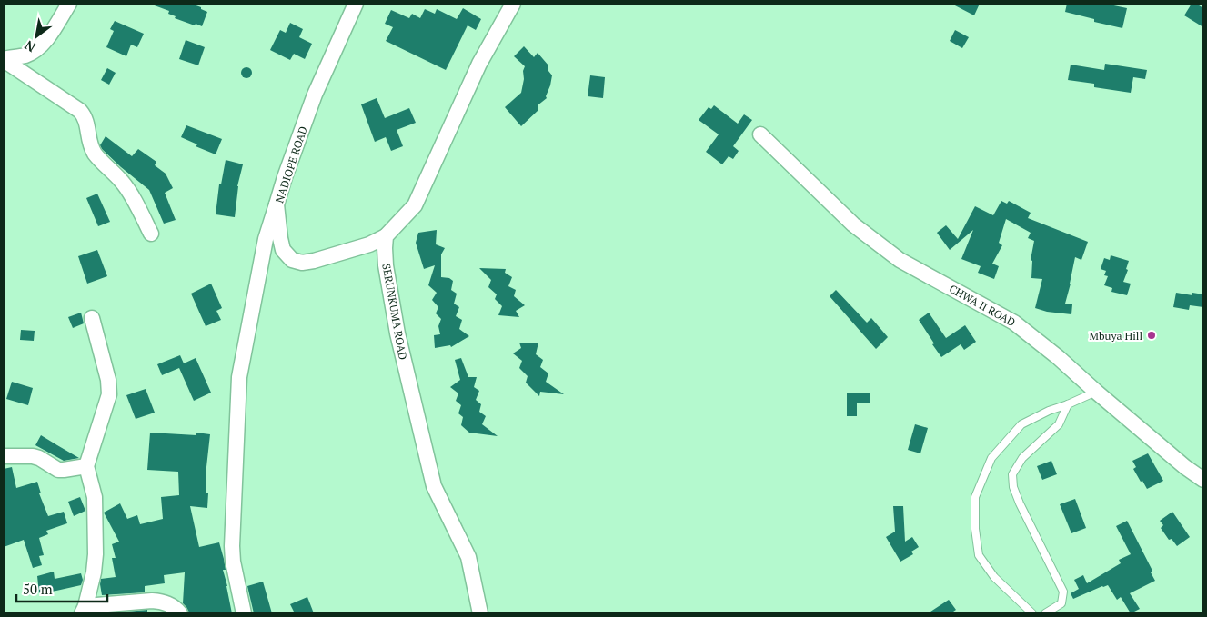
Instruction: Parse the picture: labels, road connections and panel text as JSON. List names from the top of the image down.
{
  "streets": {
    "street": ["NADIOPE ROAD", "CHWA II ROAD", "SERUNKUMA ROAD"]
  },
  "crossings": [
    ["NADIOPE ROAD", "SERUNKUMA ROAD"]
  ],
  "places": ["Mbuya Hill"],
  "scale_bar": "50 m",
  "north": "bottom left"
}
